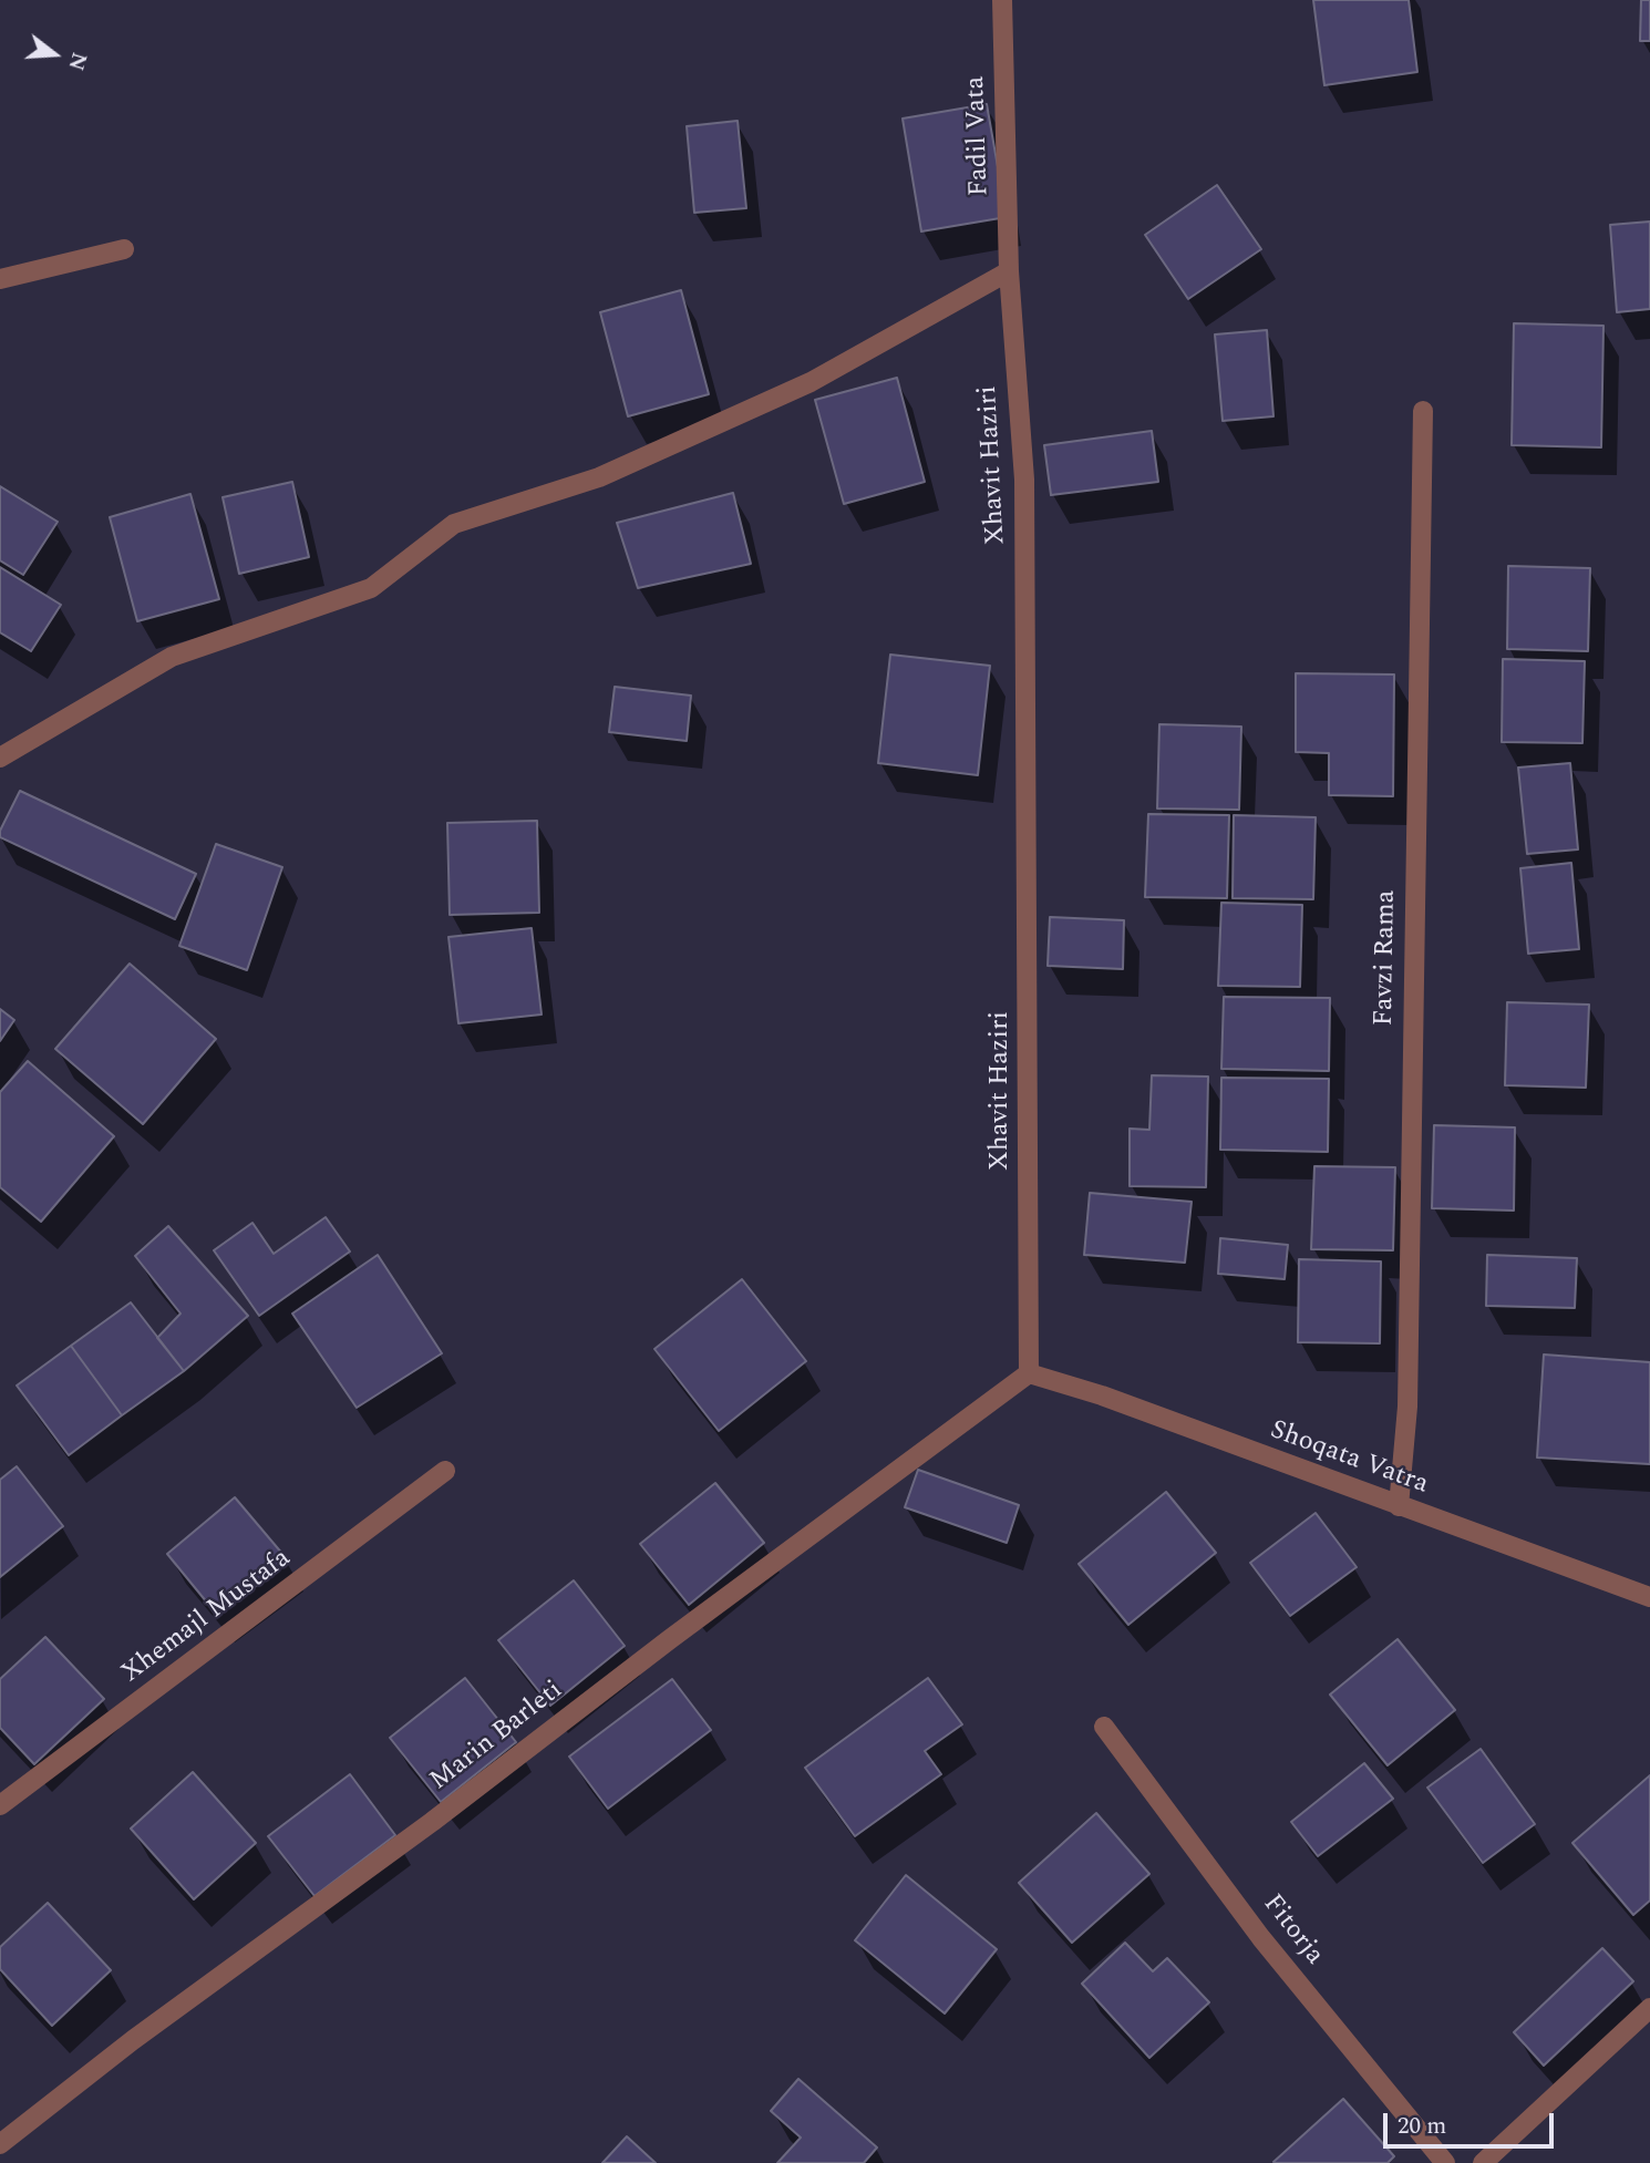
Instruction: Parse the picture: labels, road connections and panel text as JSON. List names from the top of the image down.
{
  "streets": {
    "street": [
      "Fadil Vata",
      "Xhavit Haziri",
      "Favzi Rama",
      "Shoqata Vatra",
      "Xhemajl Mustafa",
      "Marin Barleti",
      "Fitorja"
    ]
  },
  "crossings": [
    ["Fadil Vata", "Xhavit Haziri"],
    ["Xhavit Haziri", "Shoqata Vatra"],
    ["Xhavit Haziri", "Marin Barleti"],
    ["Favzi Rama", "Shoqata Vatra"],
    ["Shoqata Vatra", "Marin Barleti"]
  ],
  "scale_bar": "20 m",
  "north": "right"
}
